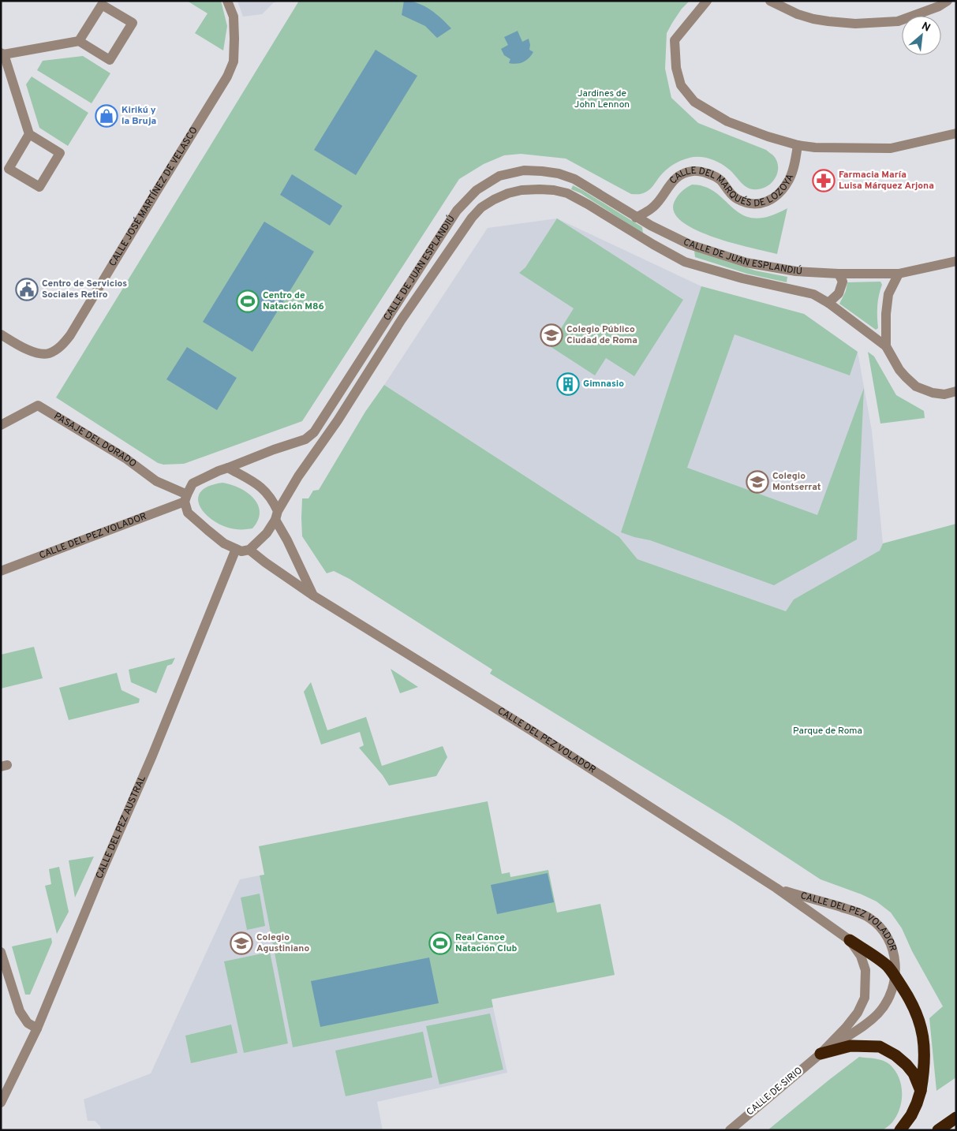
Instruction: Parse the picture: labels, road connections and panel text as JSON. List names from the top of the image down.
{
  "streets": {
    "street": [
      "CALLE DEL MARQUÉS DE LOZOYA",
      "CALLE JOSÉ MARTÍNEZ DE VELASCO",
      "CALLE DE JUAN ESPLANDIÚ",
      "PASAJE DEL DORADO",
      "CALLE DEL PEZ VOLADOR",
      "CALLE DEL PEZ AUSTRAL",
      "CALLE DE SIRIO"
    ]
  },
  "crossings": [
    ["CALLE DEL MARQUÉS DE LOZOYA", "CALLE DE JUAN ESPLANDIÚ"],
    ["CALLE DE JUAN ESPLANDIÚ", "PASAJE DEL DORADO"],
    ["CALLE DE JUAN ESPLANDIÚ", "CALLE DEL PEZ VOLADOR"],
    ["CALLE DE JUAN ESPLANDIÚ", "CALLE DEL PEZ AUSTRAL"],
    ["PASAJE DEL DORADO", "CALLE DEL PEZ VOLADOR"],
    ["PASAJE DEL DORADO", "CALLE DEL PEZ AUSTRAL"],
    ["CALLE DEL PEZ VOLADOR", "CALLE DEL PEZ AUSTRAL"],
    ["CALLE DEL PEZ VOLADOR", "CALLE DE SIRIO"]
  ],
  "parks": ["Jardines de John Lennon", "Parque de Roma"],
  "places": {
    "shop": ["Kirikú y la Bruja"],
    "pharmacy": ["Farmacia María Luisa Márquez Arjona"],
    "public building": ["Centro de Servicios Sociales Retiro"],
    "sports": ["Centro de Natación M86", "Real Canoe Natación Club"],
    "school or university": ["Colegio Público Ciudad de Roma", "Colegio Montserrat", "Colegio Agustiniano"],
    "building": ["Gimnasio"]
  },
  "north": "top right"
}
